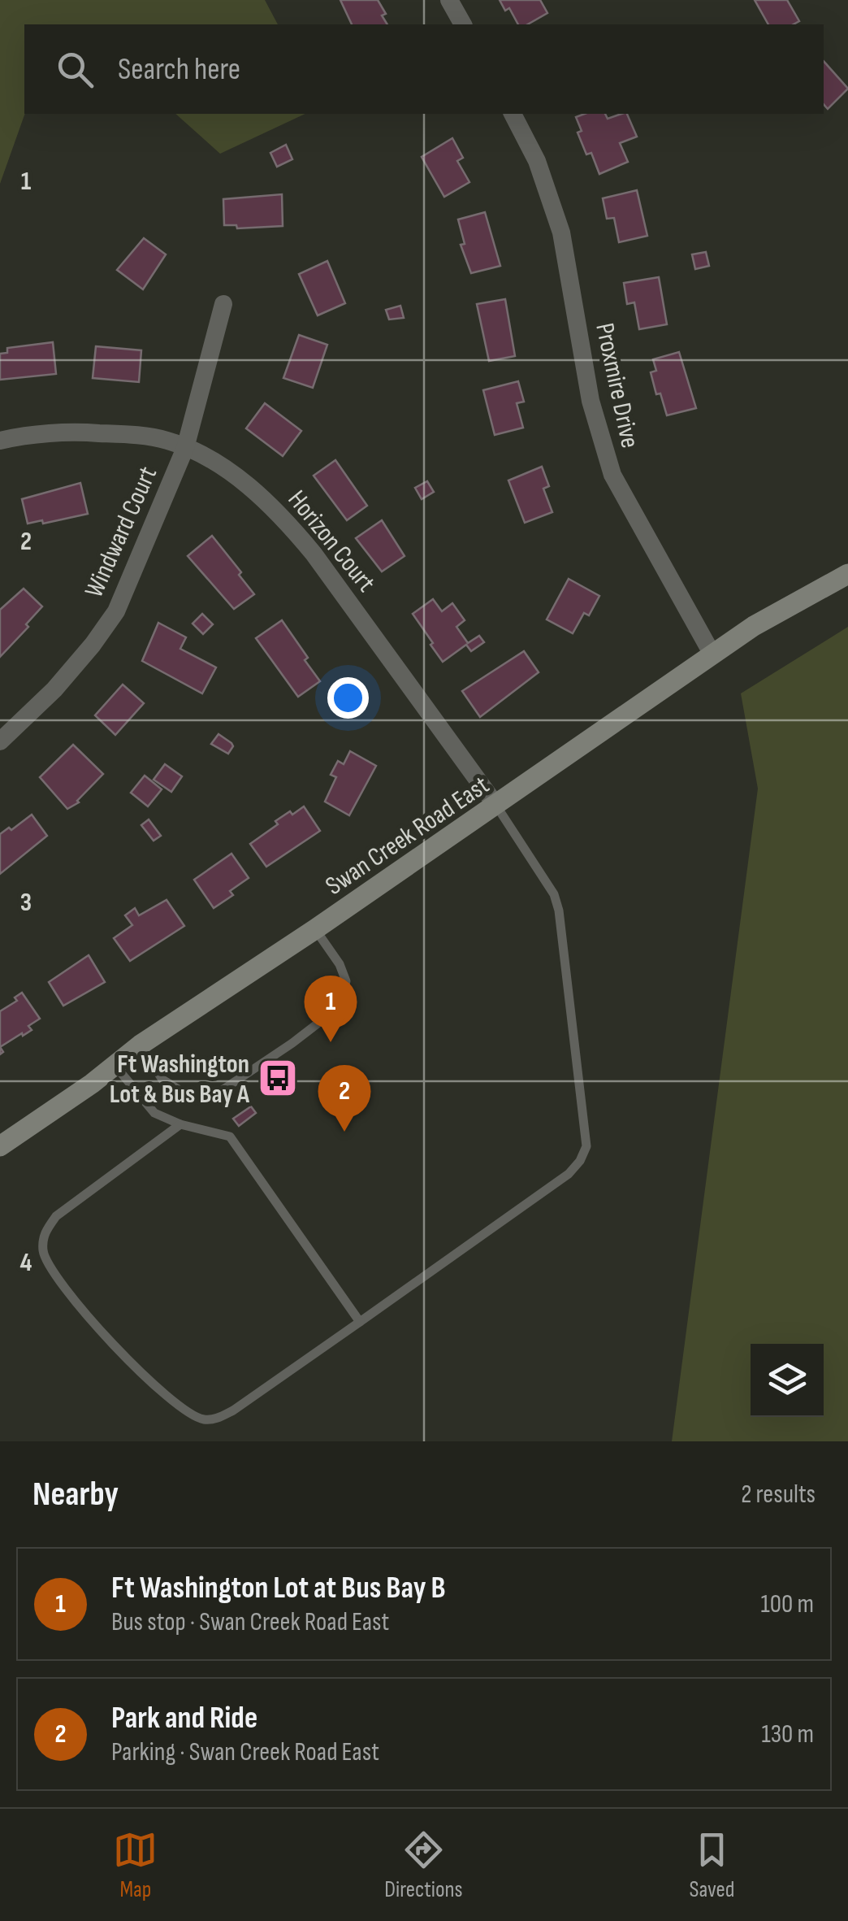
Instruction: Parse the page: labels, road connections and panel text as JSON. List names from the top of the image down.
{
  "streets": {
    "main road": ["Swan Creek Road East"],
    "street": ["Proxmire Drive", "Windward Court", "Horizon Court"]
  },
  "crossings": [
    ["Proxmire Drive", "Swan Creek Road East"],
    ["Windward Court", "Horizon Court"],
    ["Horizon Court", "Swan Creek Road East"]
  ],
  "places": {
    "bus stop": ["Ft Washington Lot & Bus Bay A"]
  },
  "page": {
    "search": "Search here",
    "pins": ["1", "2"],
    "heading": ["Nearby", "2 results"],
    "list": [
      {
        "mark": "1",
        "name": "Ft Washington Lot at Bus Bay B",
        "note": "Bus stop · Swan Creek Road East",
        "value": "100 m"
      },
      {
        "mark": "2",
        "name": "Park and Ride",
        "note": "Parking · Swan Creek Road East",
        "value": "130 m"
      }
    ],
    "nav": ["Map", "Directions", "Saved"]
  },
  "grid": {
    "rows": [
      "1",
      "2",
      "3",
      "4"
    ]
  }
}
